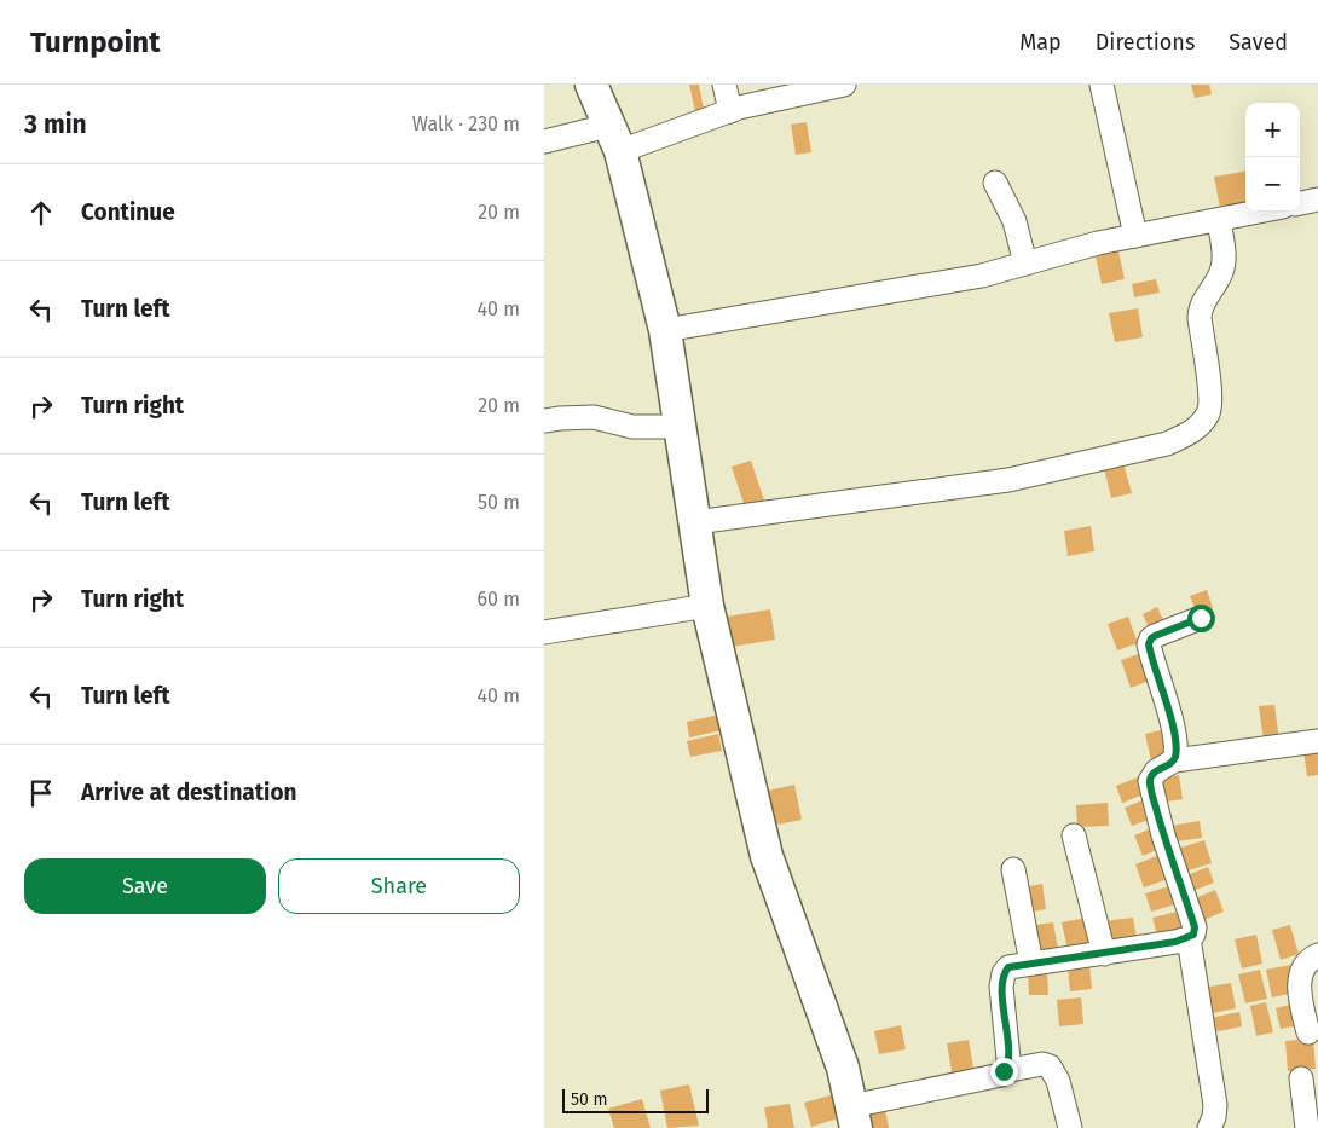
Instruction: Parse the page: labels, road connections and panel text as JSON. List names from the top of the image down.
{
  "scale_bar": "50 m",
  "page": {
    "header": "Turnpoint",
    "nav": ["Map", "Directions", "Saved"],
    "heading": ["3 min", "Walk · 230 m"],
    "map_buttons": ["+", "−"],
    "list": [
      ["Continue", "20 m"],
      ["Turn left", "40 m"],
      ["Turn right", "20 m"],
      ["Turn left", "50 m"],
      ["Turn right", "60 m"],
      ["Turn left", "40 m"],
      "Arrive at destination"
    ],
    "buttons": ["Save", "Share"],
    "scale": "50 m"
  }
}
